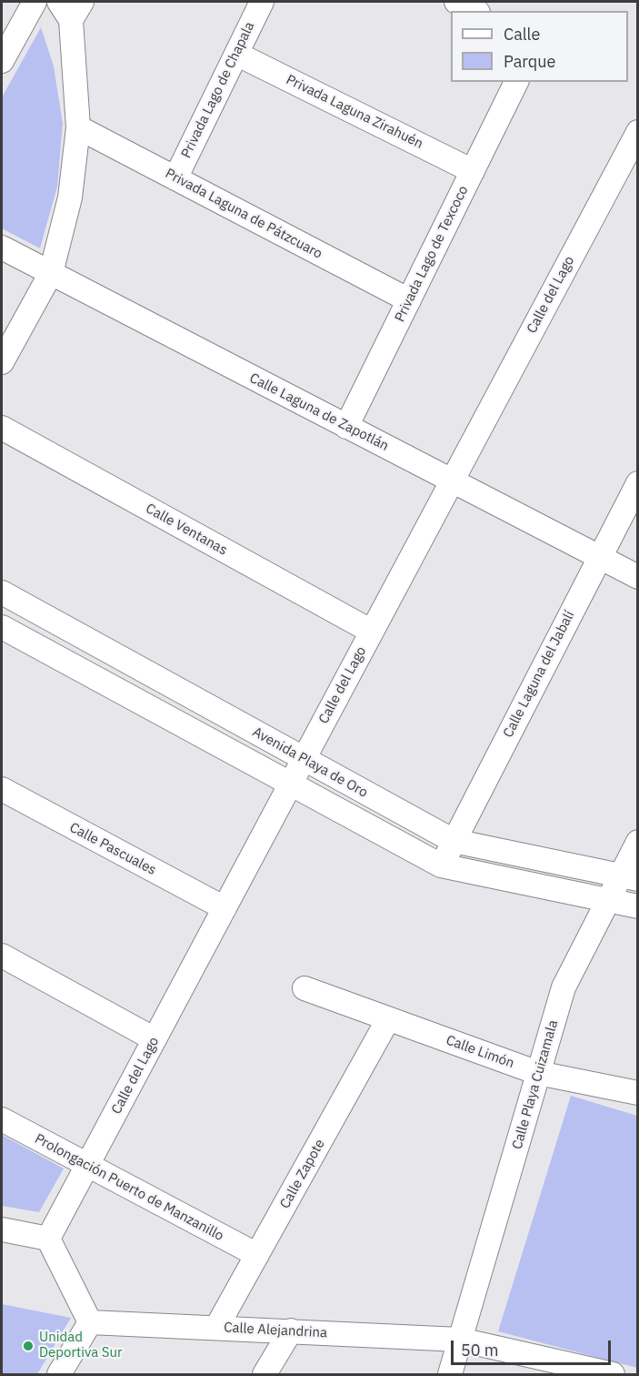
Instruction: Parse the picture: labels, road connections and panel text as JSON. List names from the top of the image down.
{
  "streets": {
    "street": [
      "Privada Lago de Chapala",
      "Privada Laguna Zirahuén",
      "Privada Laguna de Pátzcuaro",
      "Privada Lago de Texcoco",
      "Calle del Lago",
      "Calle Laguna de Zapotlán",
      "Calle Ventanas",
      "Calle Laguna del Jabalí",
      "Avenida Playa de Oro",
      "Calle Pascuales",
      "Calle Limón",
      "Calle Playa Cuizamala",
      "Calle Zapote",
      "Prolongación Puerto de Manzanillo",
      "Calle Alejandrina"
    ]
  },
  "crossings": [
    ["Privada Lago de Chapala", "Privada Laguna Zirahuén"],
    ["Privada Lago de Chapala", "Privada Laguna de Pátzcuaro"],
    ["Privada Laguna Zirahuén", "Privada Lago de Texcoco"],
    ["Privada Laguna de Pátzcuaro", "Privada Lago de Texcoco"],
    ["Privada Lago de Texcoco", "Calle Laguna de Zapotlán"],
    ["Calle del Lago", "Calle Laguna de Zapotlán"],
    ["Calle del Lago", "Calle Ventanas"],
    ["Calle del Lago", "Avenida Playa de Oro"],
    ["Calle del Lago", "Calle Pascuales"],
    ["Calle del Lago", "Prolongación Puerto de Manzanillo"],
    ["Calle Laguna de Zapotlán", "Calle Laguna del Jabalí"],
    ["Calle Laguna del Jabalí", "Avenida Playa de Oro"],
    ["Avenida Playa de Oro", "Calle Playa Cuizamala"],
    ["Calle Limón", "Calle Playa Cuizamala"],
    ["Calle Limón", "Calle Zapote"],
    ["Calle Playa Cuizamala", "Calle Alejandrina"],
    ["Calle Zapote", "Prolongación Puerto de Manzanillo"],
    ["Calle Zapote", "Calle Alejandrina"]
  ],
  "places": ["Unidad Deportiva Sur"],
  "legend": ["Calle", "Parque"],
  "scale_bar": "50 m"
}
